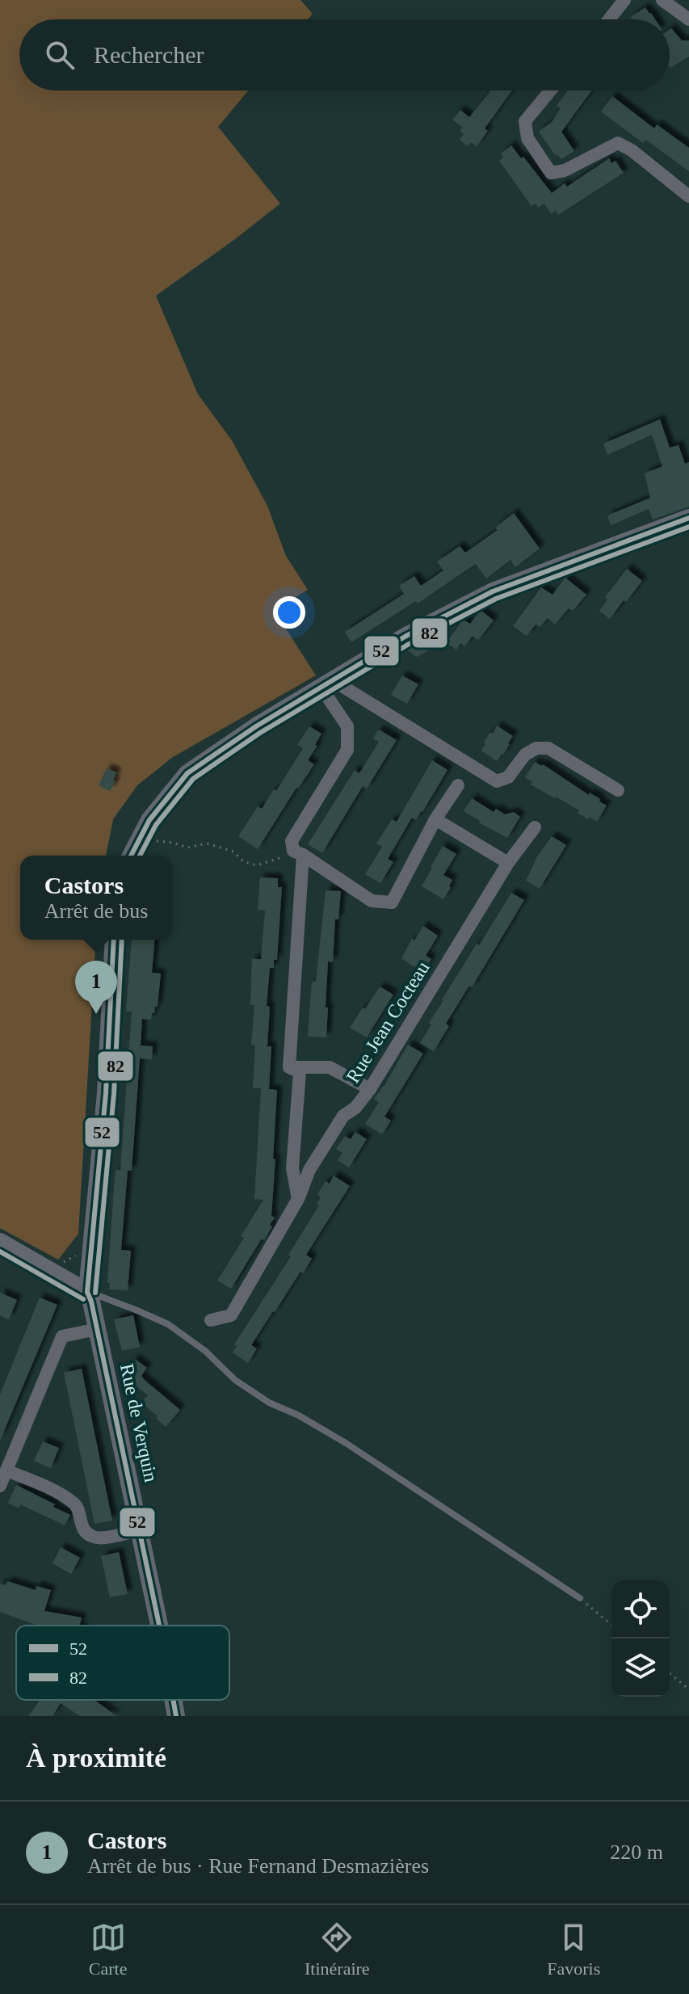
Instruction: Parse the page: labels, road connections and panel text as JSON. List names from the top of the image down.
{
  "streets": {
    "street": ["Rue Jean Cocteau", "Rue de Verquin"]
  },
  "lines": ["transit line 52", "transit line 82"],
  "legend": ["52", "82"],
  "page": {
    "search": "Rechercher",
    "popup": ["Castors", "Arrêt de bus"],
    "pins": "1",
    "heading": "À proximité",
    "list": [
      {
        "mark": "1",
        "name": "Castors",
        "note": "Arrêt de bus · Rue Fernand Desmazières",
        "value": "220 m"
      }
    ],
    "nav": ["Carte", "Itinéraire", "Favoris"]
  }
}
